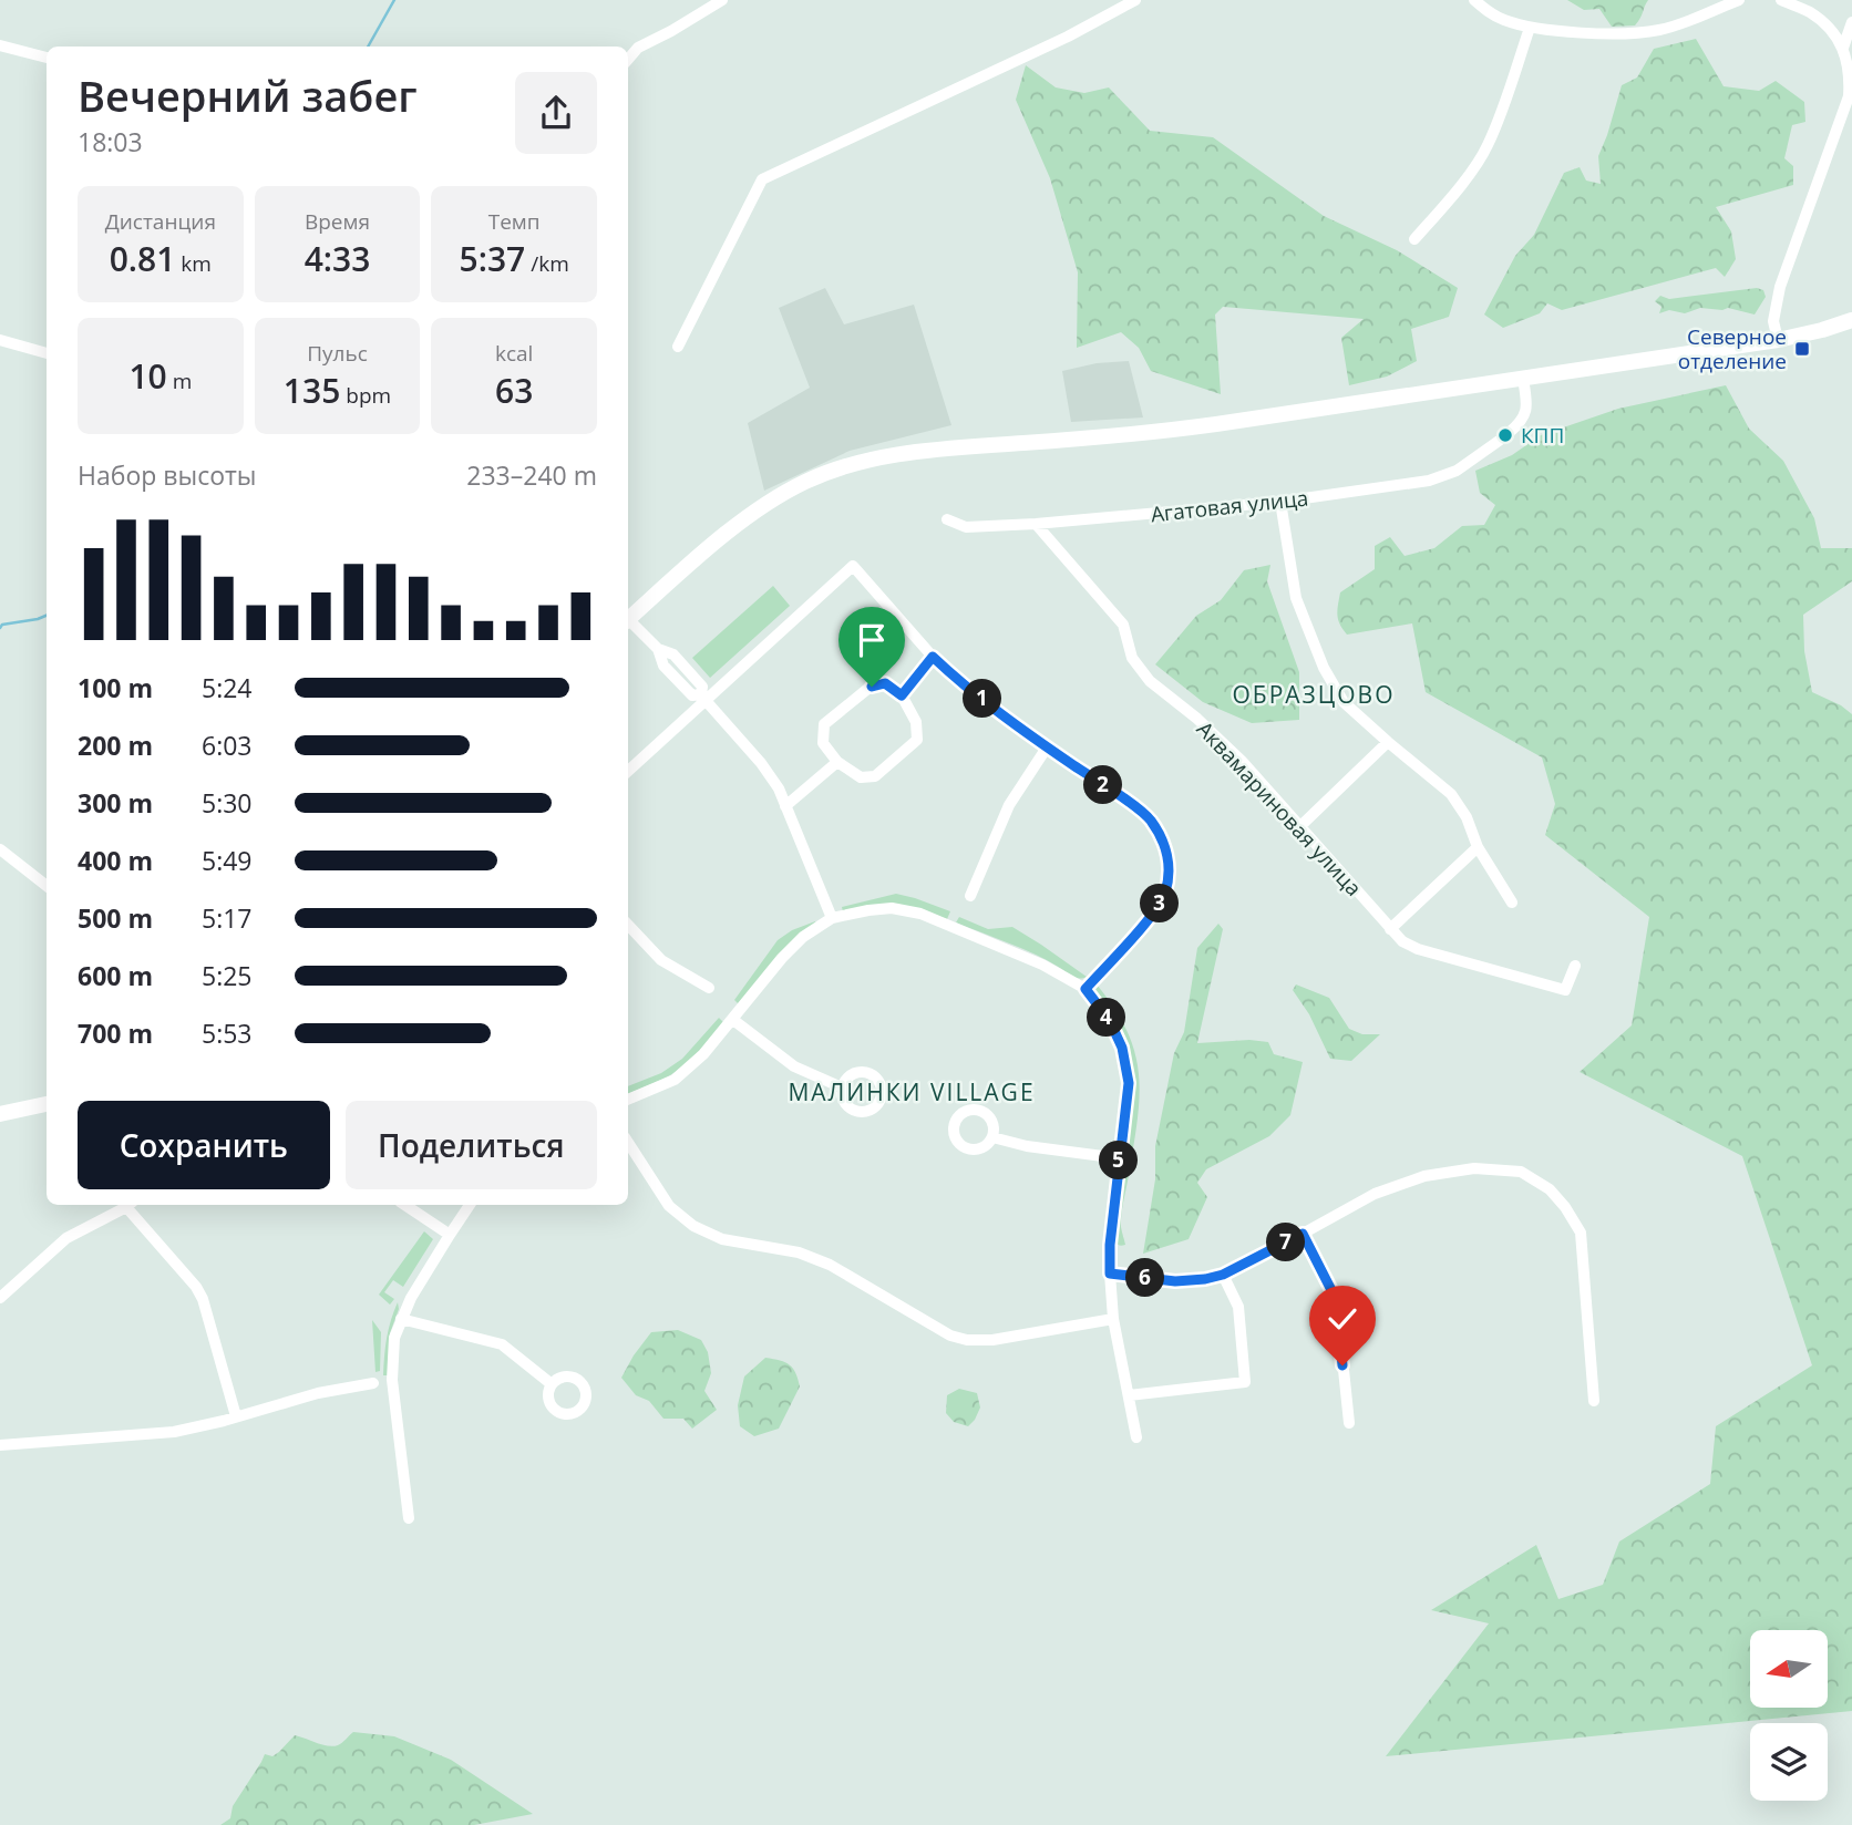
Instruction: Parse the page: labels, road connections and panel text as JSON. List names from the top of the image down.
{
  "streets": {
    "street": ["Агатовая улица", "Аквамариновая улица"]
  },
  "crossings": [
    ["Агатовая улица", "Аквамариновая улица"]
  ],
  "districts": ["ОБРАЗЦОВО", "МАЛИНКИ VILLAGE"],
  "places": {
    "transit": ["Северное отделение"],
    "other": ["КПП"]
  },
  "north": "left",
  "page": {
    "heading": ["Вечерний забег", "18:03"],
    "stats": [
      ["Дистанция", "0.81 km"],
      ["Время", "4:33"],
      ["Темп", "5:37 /km"],
      ["10 m"],
      ["Пульс", "135 bpm"],
      ["kcal", "63"]
    ],
    "chart": ["Набор высоты", "233–240 m"],
    "list": [
      {
        "name": "100 m",
        "note": "5:24"
      },
      {
        "name": "200 m",
        "note": "6:03"
      },
      {
        "name": "300 m",
        "note": "5:30"
      },
      {
        "name": "400 m",
        "note": "5:49"
      },
      {
        "name": "500 m",
        "note": "5:17"
      },
      {
        "name": "600 m",
        "note": "5:25"
      },
      {
        "name": "700 m",
        "note": "5:53"
      }
    ],
    "pins": [
      "1",
      "2",
      "3",
      "4",
      "5",
      "7",
      "6"
    ],
    "buttons": ["Сохранить", "Поделиться"]
  }
}
